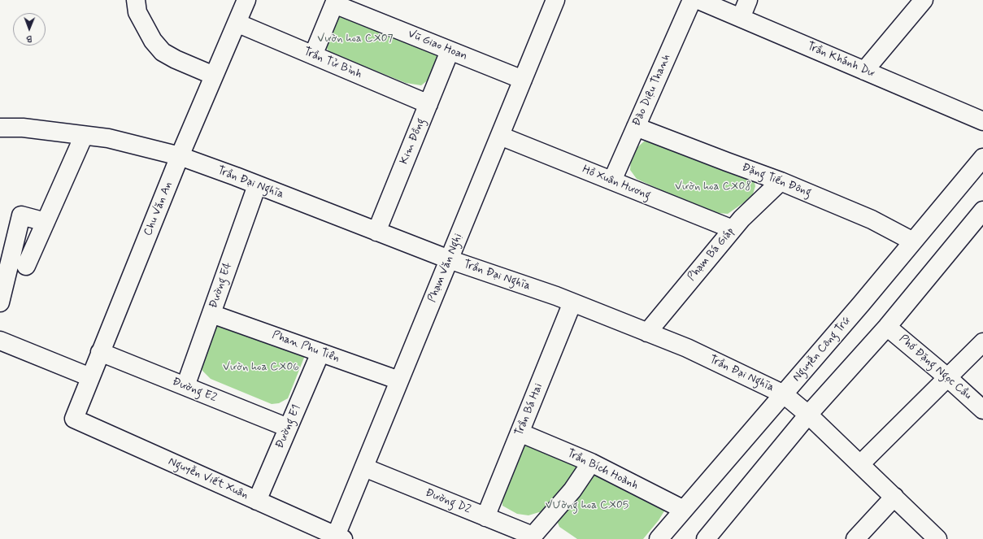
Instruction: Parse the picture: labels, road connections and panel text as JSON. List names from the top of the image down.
{
  "streets": {
    "street": [
      "Vũ Giao Hoan",
      "Trần Khánh Dư",
      "Trần Tử Bình",
      "Đào Diệu Thanh",
      "Kim Đồng",
      "Đặng Tiến Đông",
      "Trần Đại Nghĩa",
      "Hồ Xuân Hương",
      "Chu Văn An",
      "Phạm Bá Giáp",
      "Phạm Văn Nghị",
      "Đường E4",
      "Phan Phu Tiên",
      "Nguyễn Công Trứ",
      "Phố Đặng Ngọc Cầu",
      "Đường E2",
      "Trần Bá Hai",
      "Đường E1",
      "Trần Bích Hoành",
      "Nguyễn Viết Xuân",
      "Đường D2"
    ]
  },
  "crossings": [
    ["Vũ Giao Hoan", "Kim Đồng"],
    ["Vũ Giao Hoan", "Phạm Văn Nghị"],
    ["Trần Tử Bình", "Kim Đồng"],
    ["Trần Tử Bình", "Chu Văn An"],
    ["Đào Diệu Thanh", "Đặng Tiến Đông"],
    ["Đào Diệu Thanh", "Hồ Xuân Hương"],
    ["Kim Đồng", "Trần Đại Nghĩa"],
    ["Đặng Tiến Đông", "Phạm Bá Giáp"],
    ["Đặng Tiến Đông", "Nguyễn Công Trứ"],
    ["Trần Đại Nghĩa", "Chu Văn An"],
    ["Trần Đại Nghĩa", "Phạm Bá Giáp"],
    ["Trần Đại Nghĩa", "Phạm Văn Nghị"],
    ["Trần Đại Nghĩa", "Đường E4"],
    ["Trần Đại Nghĩa", "Nguyễn Công Trứ"],
    ["Trần Đại Nghĩa", "Trần Bá Hai"],
    ["Hồ Xuân Hương", "Phạm Bá Giáp"],
    ["Hồ Xuân Hương", "Phạm Văn Nghị"],
    ["Chu Văn An", "Đường E2"],
    ["Chu Văn An", "Nguyễn Viết Xuân"],
    ["Phạm Văn Nghị", "Phan Phu Tiên"],
    ["Phạm Văn Nghị", "Nguyễn Viết Xuân"],
    ["Phạm Văn Nghị", "Đường D2"],
    ["Đường E4", "Phan Phu Tiên"],
    ["Đường E4", "Đường E2"],
    ["Phan Phu Tiên", "Đường E1"],
    ["Nguyễn Công Trứ", "Trần Bích Hoành"],
    ["Đường E2", "Đường E1"],
    ["Trần Bá Hai", "Trần Bích Hoành"],
    ["Trần Bá Hai", "Đường D2"],
    ["Đường E1", "Nguyễn Viết Xuân"]
  ],
  "parks": [
    "Vườn hoa CX07",
    "Vườn hoa CX08",
    "Vườn hoa CX06",
    "VƯờng hoa CX05"
  ],
  "north": "bottom"
}
